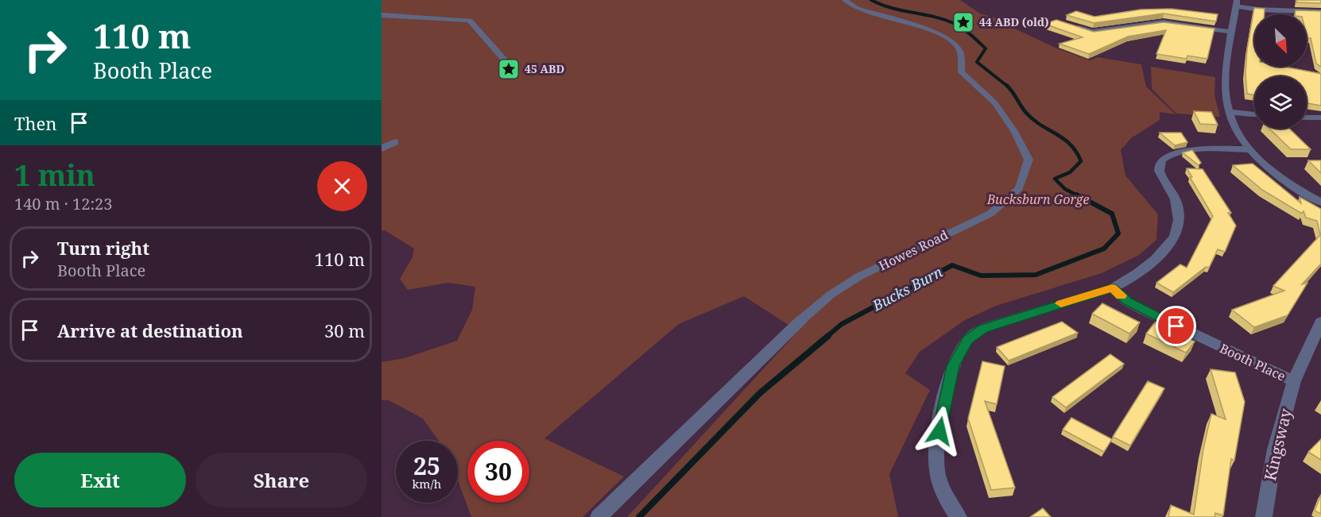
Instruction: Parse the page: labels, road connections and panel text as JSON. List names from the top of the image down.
{
  "streets": {
    "street": ["Howes Road", "Booth Place", "Kingsway"]
  },
  "crossings": [
    ["Booth Place", "Kingsway"]
  ],
  "water": ["Bucks Burn"],
  "parks": ["Bucksburn Gorge"],
  "places": {
    "place": ["44 ABD (old)", "45 ABD"]
  },
  "north": "bottom right",
  "page": {
    "turn": ["110 m", "Booth Place"],
    "then": "Then",
    "heading": ["1 min", "140 m · 12:23"],
    "list": [
      {
        "name": "Turn right",
        "note": "Booth Place",
        "value": "110 m"
      },
      {
        "name": "Arrive at destination",
        "value": "30 m"
      }
    ],
    "speed": "25 km/h",
    "limit": "30",
    "buttons": ["Exit", "Share"]
  }
}
